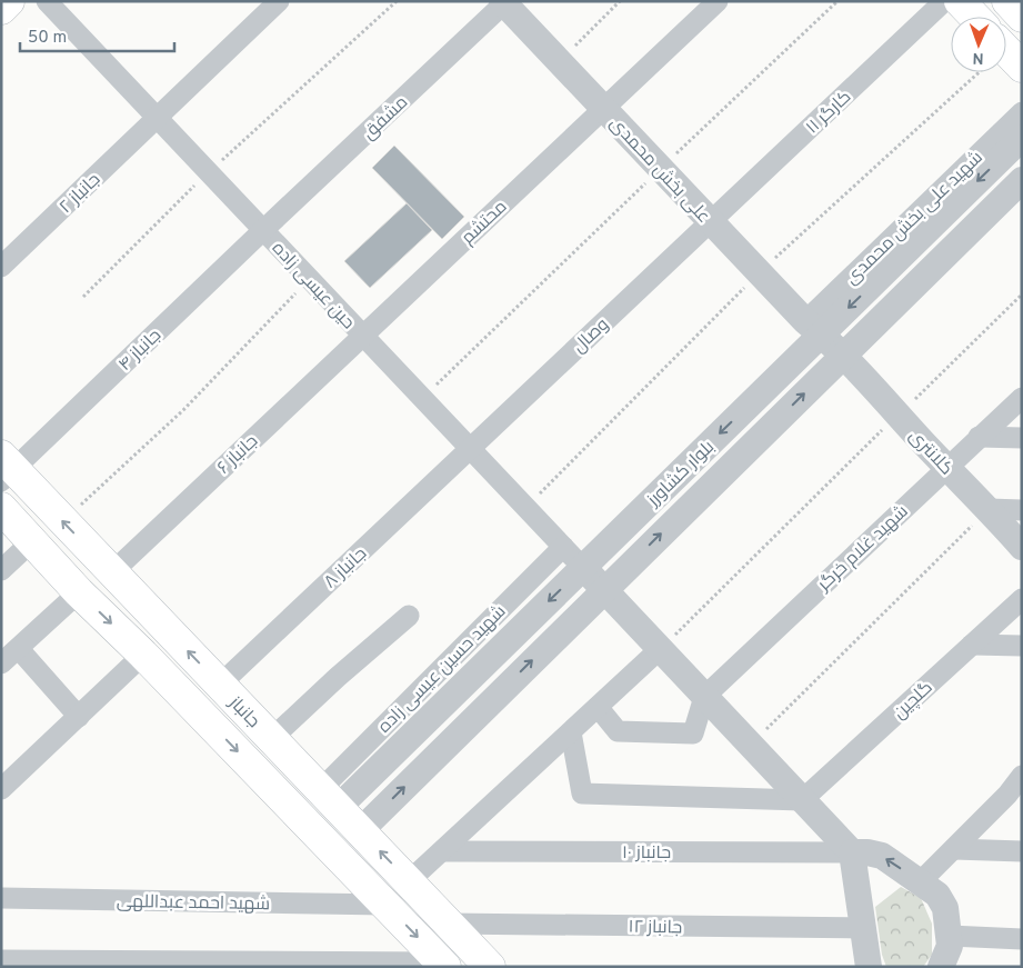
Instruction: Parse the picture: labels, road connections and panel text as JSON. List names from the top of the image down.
{
  "streets": {
    "main road": ["جانباز"],
    "street": [
      "کارگر ۱۱",
      "مشفق",
      "علی بخش محمدی",
      "جانباز ۲",
      "شهید علی بخش محمدی",
      "محتشم",
      "حین عیسی زاده",
      "وصال",
      "جانباز ۴",
      "کلانتری",
      "جانباز ۶",
      "بلوار کشاورز",
      "شهید غلام خرگر",
      "جانباز ۸",
      "شهید حسین عیسی زاده",
      "گلچین",
      "جانباز ۱۰",
      "شهید احمد عبداللهی",
      "جانباز ۱۲"
    ]
  },
  "crossings": [
    ["کارگر ۱۱", "علی بخش محمدی"],
    ["کارگر ۱۱", "وصال"],
    ["مشفق", "علی بخش محمدی"],
    ["مشفق", "حین عیسی زاده"],
    ["مشفق", "جانباز ۴"],
    ["علی بخش محمدی", "شهید علی بخش محمدی"],
    ["علی بخش محمدی", "محتشم"],
    ["علی بخش محمدی", "وصال"],
    ["علی بخش محمدی", "کلانتری"],
    ["علی بخش محمدی", "بلوار کشاورز"],
    ["جانباز ۲", "حین عیسی زاده"],
    ["شهید علی بخش محمدی", "بلوار کشاورز"],
    ["محتشم", "حین عیسی زاده"],
    ["محتشم", "جانباز ۶"],
    ["حین عیسی زاده", "وصال"],
    ["حین عیسی زاده", "جانباز ۴"],
    ["حین عیسی زاده", "جانباز ۶"],
    ["حین عیسی زاده", "بلوار کشاورز"],
    ["حین عیسی زاده", "جانباز ۸"],
    ["حین عیسی زاده", "شهید حسین عیسی زاده"],
    ["وصال", "جانباز ۸"],
    ["جانباز ۴", "جانباز"],
    ["کلانتری", "بلوار کشاورز"],
    ["کلانتری", "شهید غلام خرگر"],
    ["جانباز ۶", "جانباز"],
    ["بلوار کشاورز", "شهید حسین عیسی زاده"],
    ["بلوار کشاورز", "جانباز"],
    ["جانباز ۸", "جانباز"],
    ["شهید حسین عیسی زاده", "جانباز"],
    ["جانباز", "شهید احمد عبداللهی"],
    ["جانباز", "جانباز ۱۲"]
  ],
  "scale_bar": "50 m",
  "north": "bottom"
}
